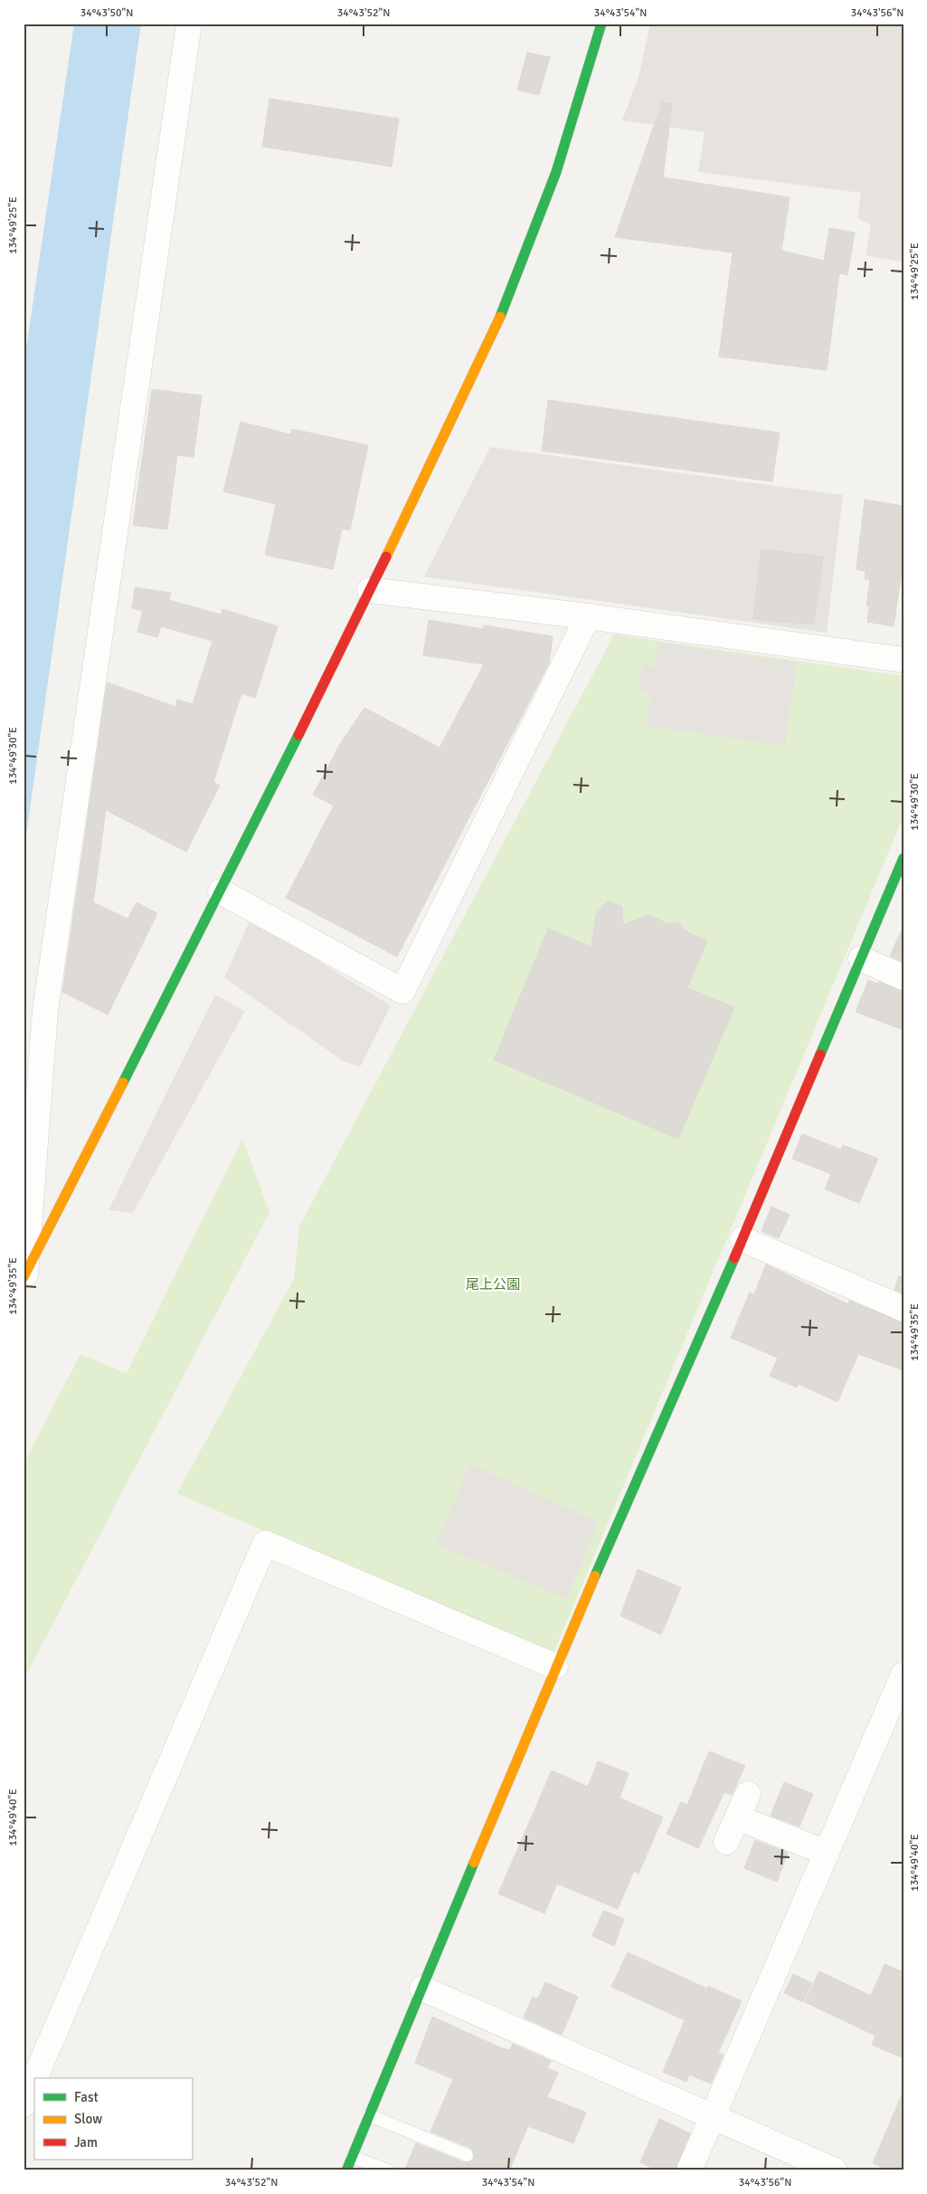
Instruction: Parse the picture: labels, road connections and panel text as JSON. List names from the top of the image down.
{
  "parks": ["尾上公園"],
  "legend": ["Fast", "Slow", "Jam"],
  "coordinates": [
    "34°43'50\"N",
    "34°43'52\"N",
    "34°43'54\"N",
    "34°43'56\"N",
    "134°49'25\"E",
    "134°49'30\"E",
    "134°49'35\"E",
    "134°49'40\"E"
  ]
}
